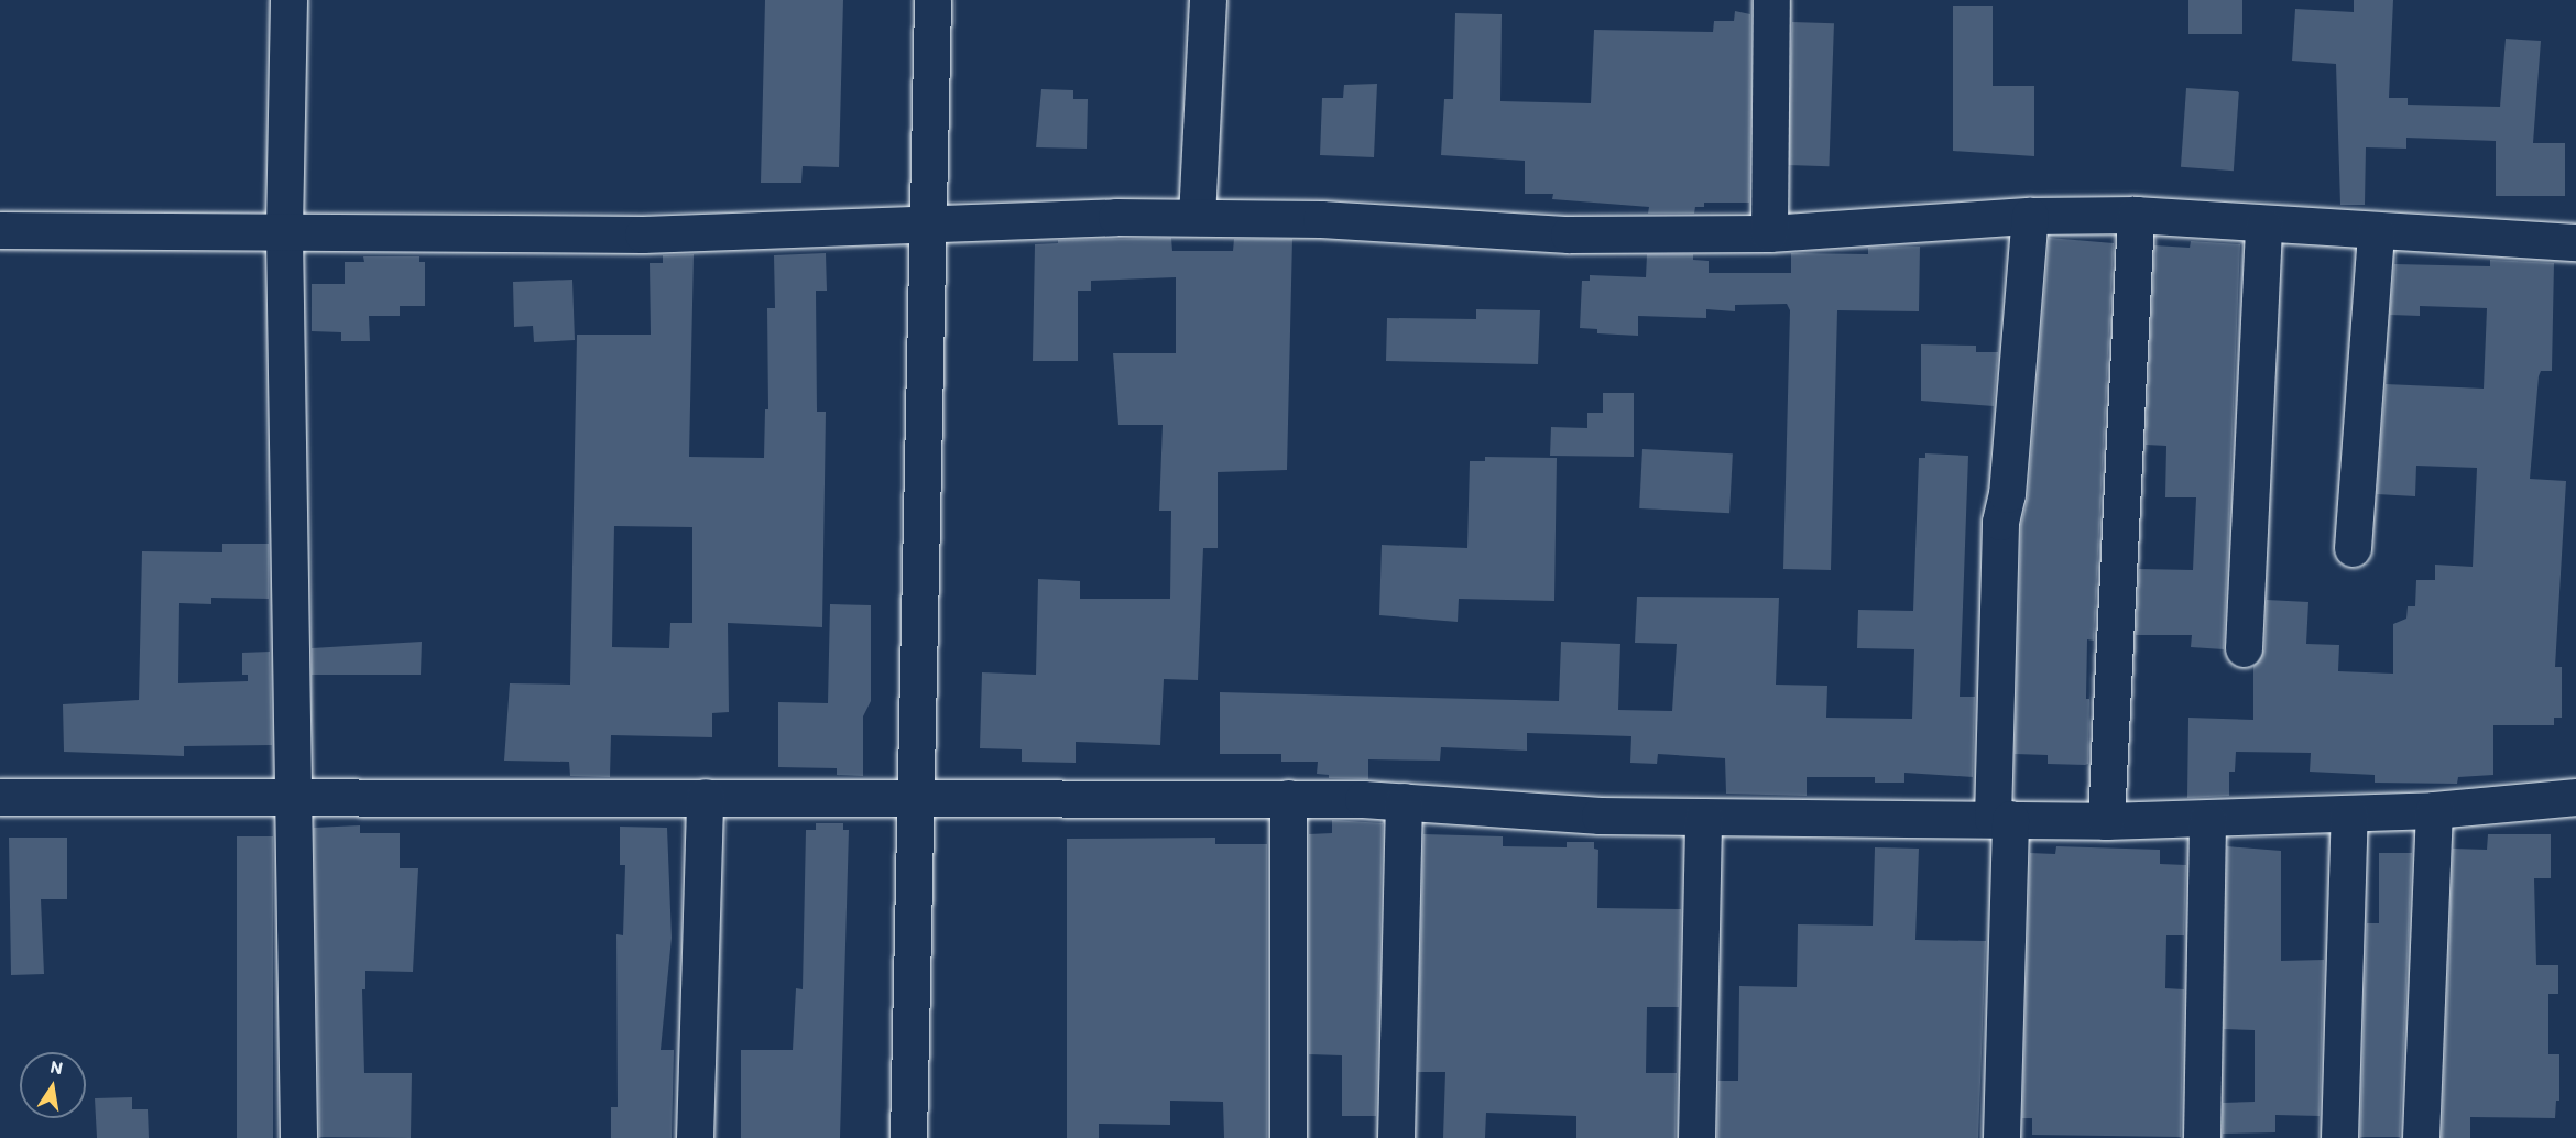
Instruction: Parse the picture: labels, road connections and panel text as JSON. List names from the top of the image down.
{
  "north": "top"
}
